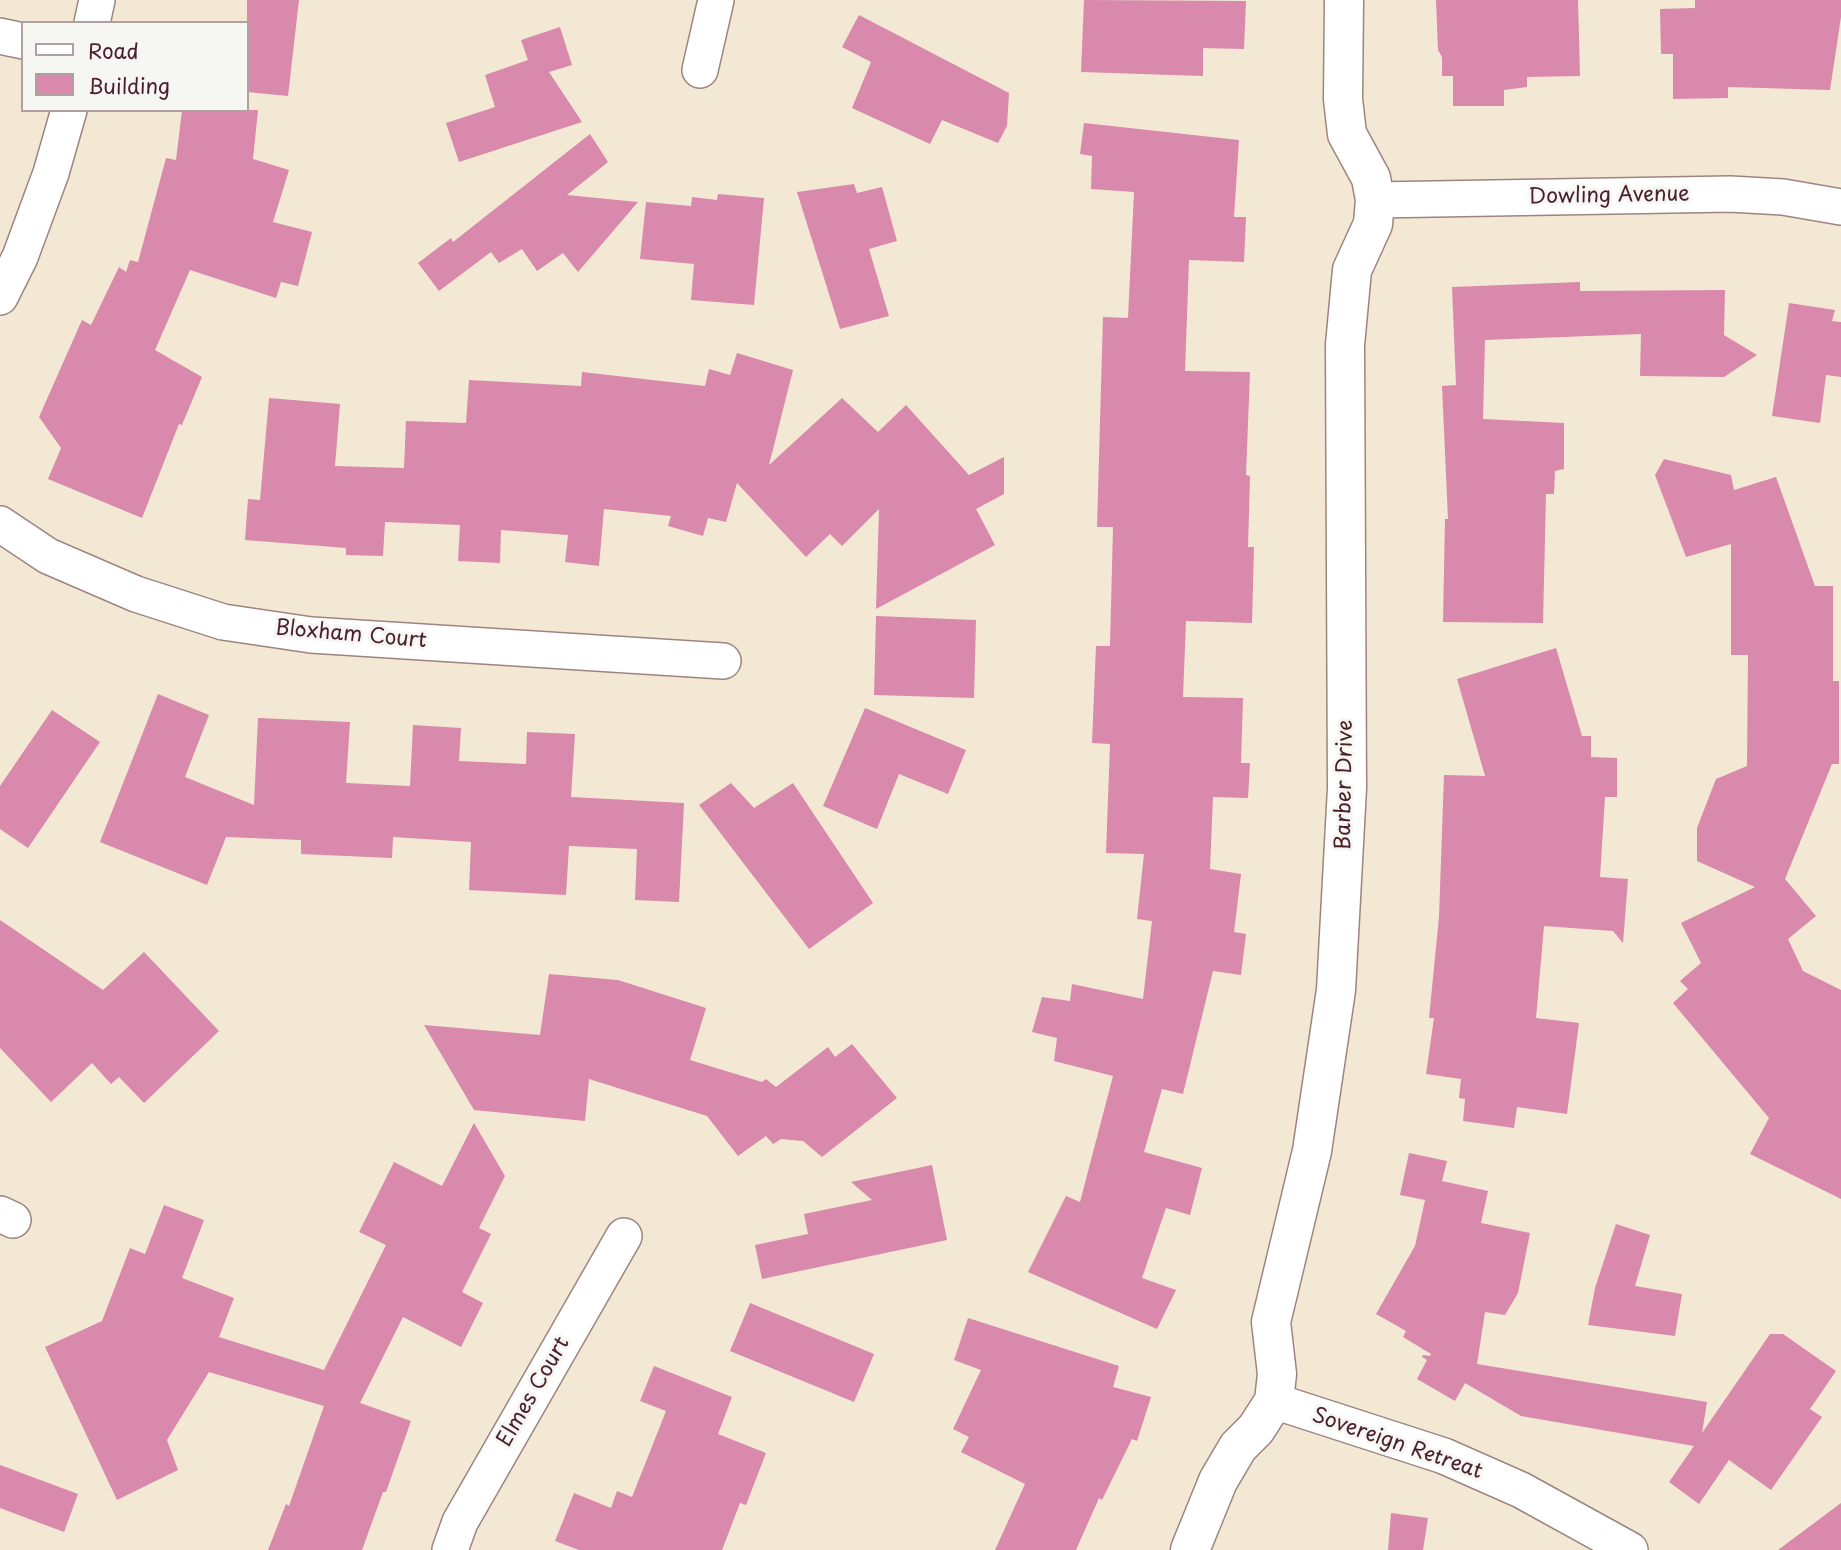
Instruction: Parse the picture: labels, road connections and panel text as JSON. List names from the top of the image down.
{
  "streets": {
    "street": [
      "Dowling Avenue",
      "Bloxham Court",
      "Barber Drive",
      "Elmes Court",
      "Sovereign Retreat"
    ]
  },
  "crossings": [
    ["Dowling Avenue", "Barber Drive"],
    ["Barber Drive", "Sovereign Retreat"]
  ],
  "legend": ["Road", "Building"]
}
